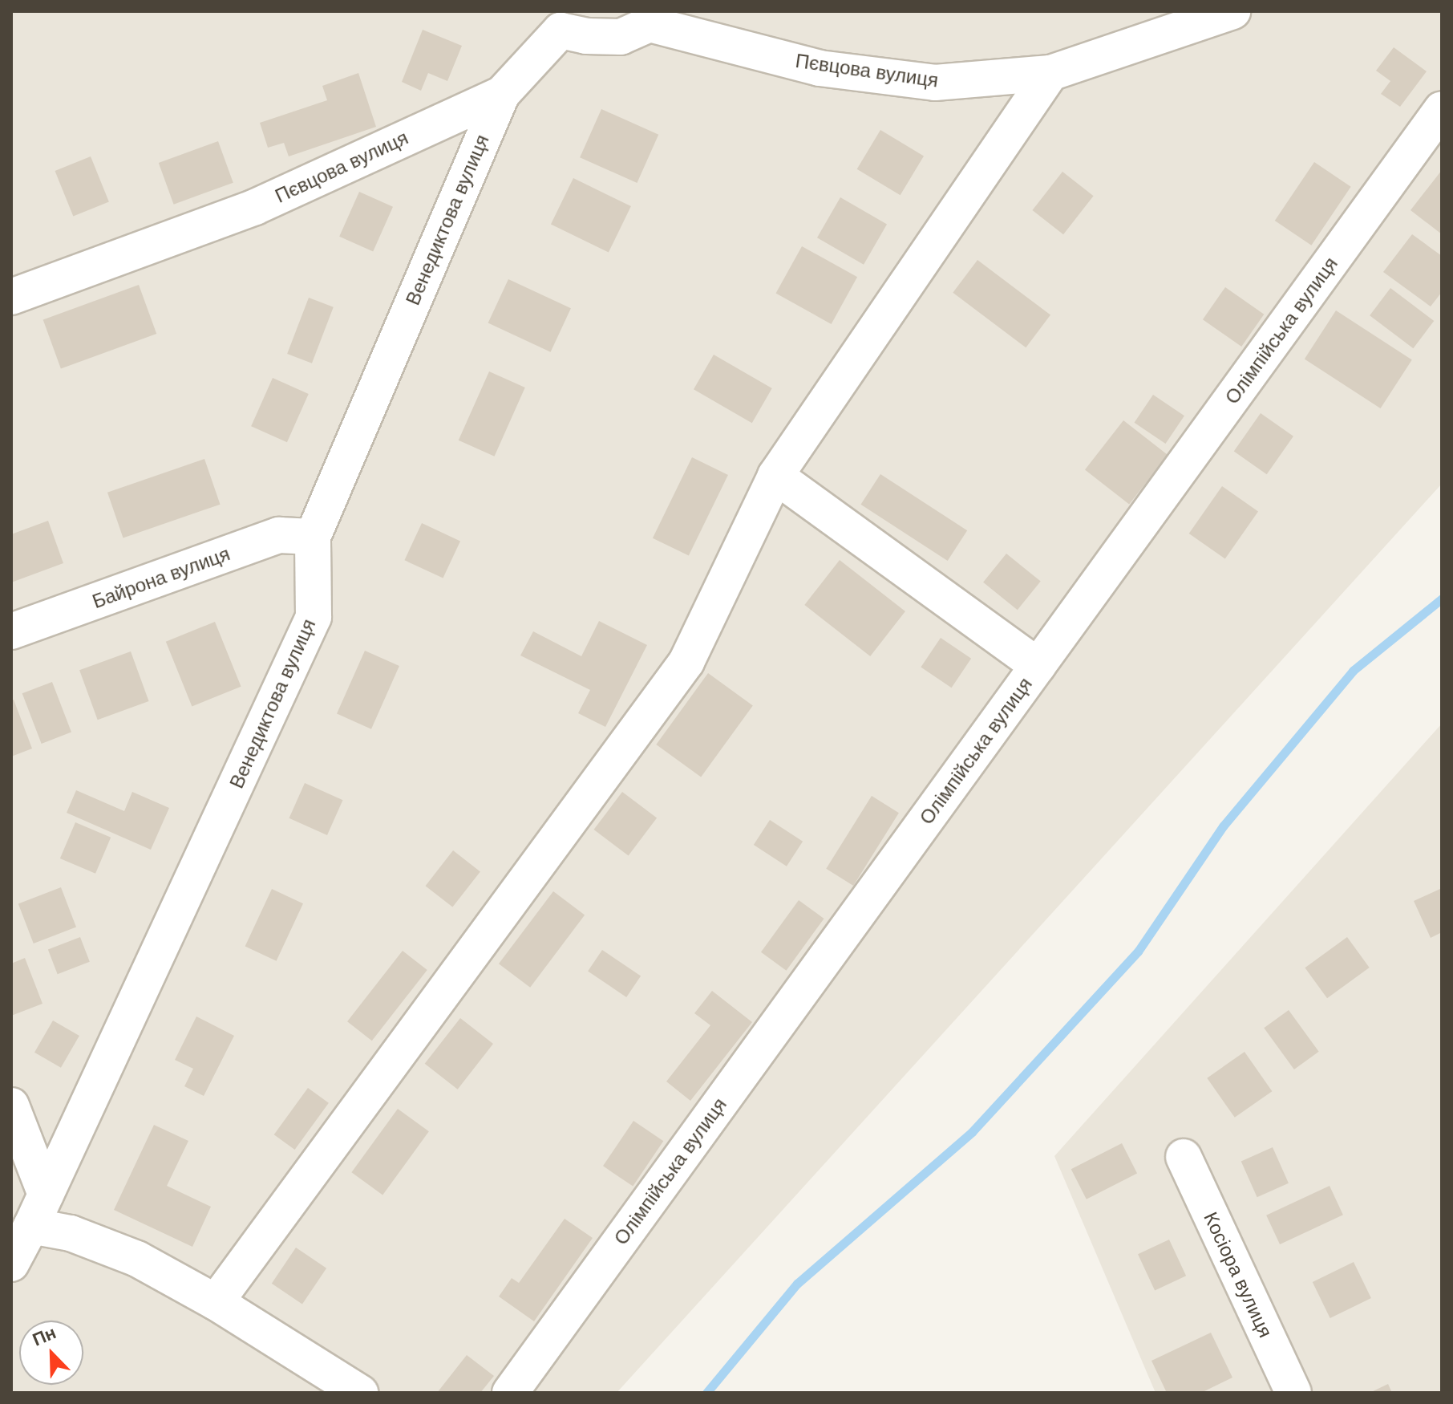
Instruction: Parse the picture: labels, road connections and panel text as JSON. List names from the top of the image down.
{
  "streets": {
    "street": [
      "Пєвцова вулиця",
      "Венедиктова вулиця",
      "Олімпійська вулиця",
      "Байрона вулиця",
      "Косіора вулиця"
    ]
  },
  "crossings": [
    ["Пєвцова вулиця", "Венедиктова вулиця"],
    ["Венедиктова вулиця", "Байрона вулиця"]
  ],
  "north": "top left"
}
